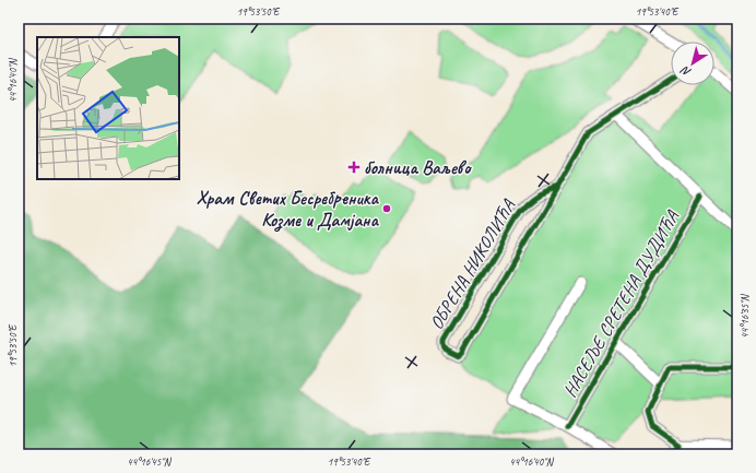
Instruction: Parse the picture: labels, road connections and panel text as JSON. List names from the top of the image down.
{
  "streets": {
    "street": ["ОБРЕНА НИКОЛИЋА", "НАСЕЉЕ СРЕТЕНА ДУДИЋА"]
  },
  "places": {
    "health": ["болница Ваљево"],
    "other": ["Храм Светих Бесребреника Козме и Дамјана"]
  },
  "north": "bottom left",
  "coordinates": [
    "19°53'50\"E",
    "19°53'40\"E",
    "44°16'40\"N",
    "44°16'35\"N",
    "44°16'45\"N"
  ]
}
